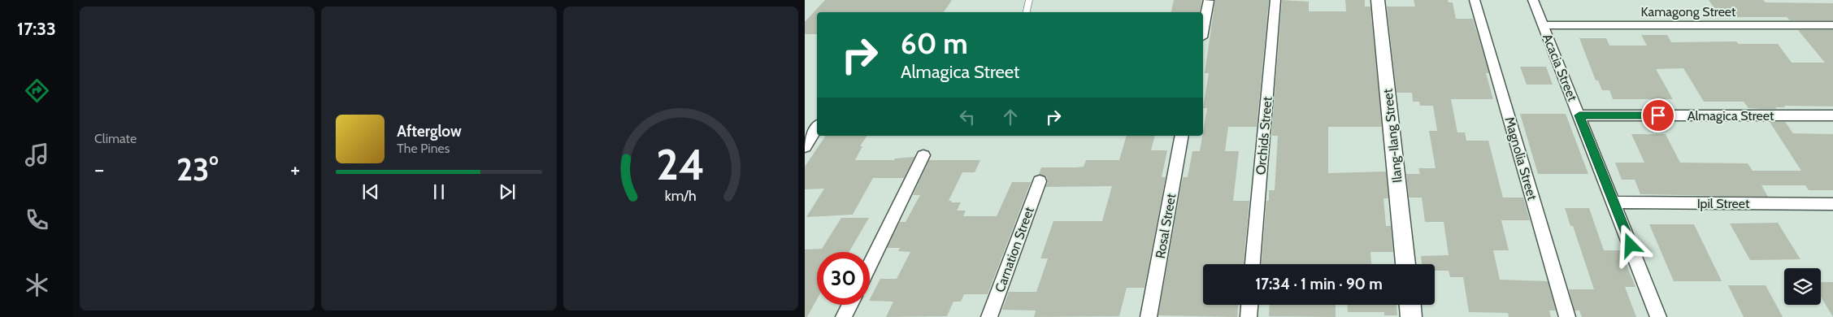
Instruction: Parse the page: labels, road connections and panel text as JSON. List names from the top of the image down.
{
  "streets": {
    "street": [
      "Kamagong Street",
      "Acacia Street",
      "Almagica Street",
      "Orchids Street",
      "Ilang-Ilang Street",
      "Magnolia Street",
      "Ipil Street",
      "Rosal Street",
      "Carnation Street"
    ]
  },
  "crossings": [
    ["Kamagong Street", "Acacia Street"],
    ["Acacia Street", "Almagica Street"],
    ["Acacia Street", "Ipil Street"]
  ],
  "page": {
    "tabs": "17:33",
    "tile": "Climate",
    "turn": ["60 m", "Almagica Street"],
    "song": ["Afterglow", "The Pines"],
    "heat": ["−", "23°", "+"],
    "limit": "30",
    "trip": "17:34 · 1 min · 90 m",
    "gauge": ["24", "km/h"]
  }
}
